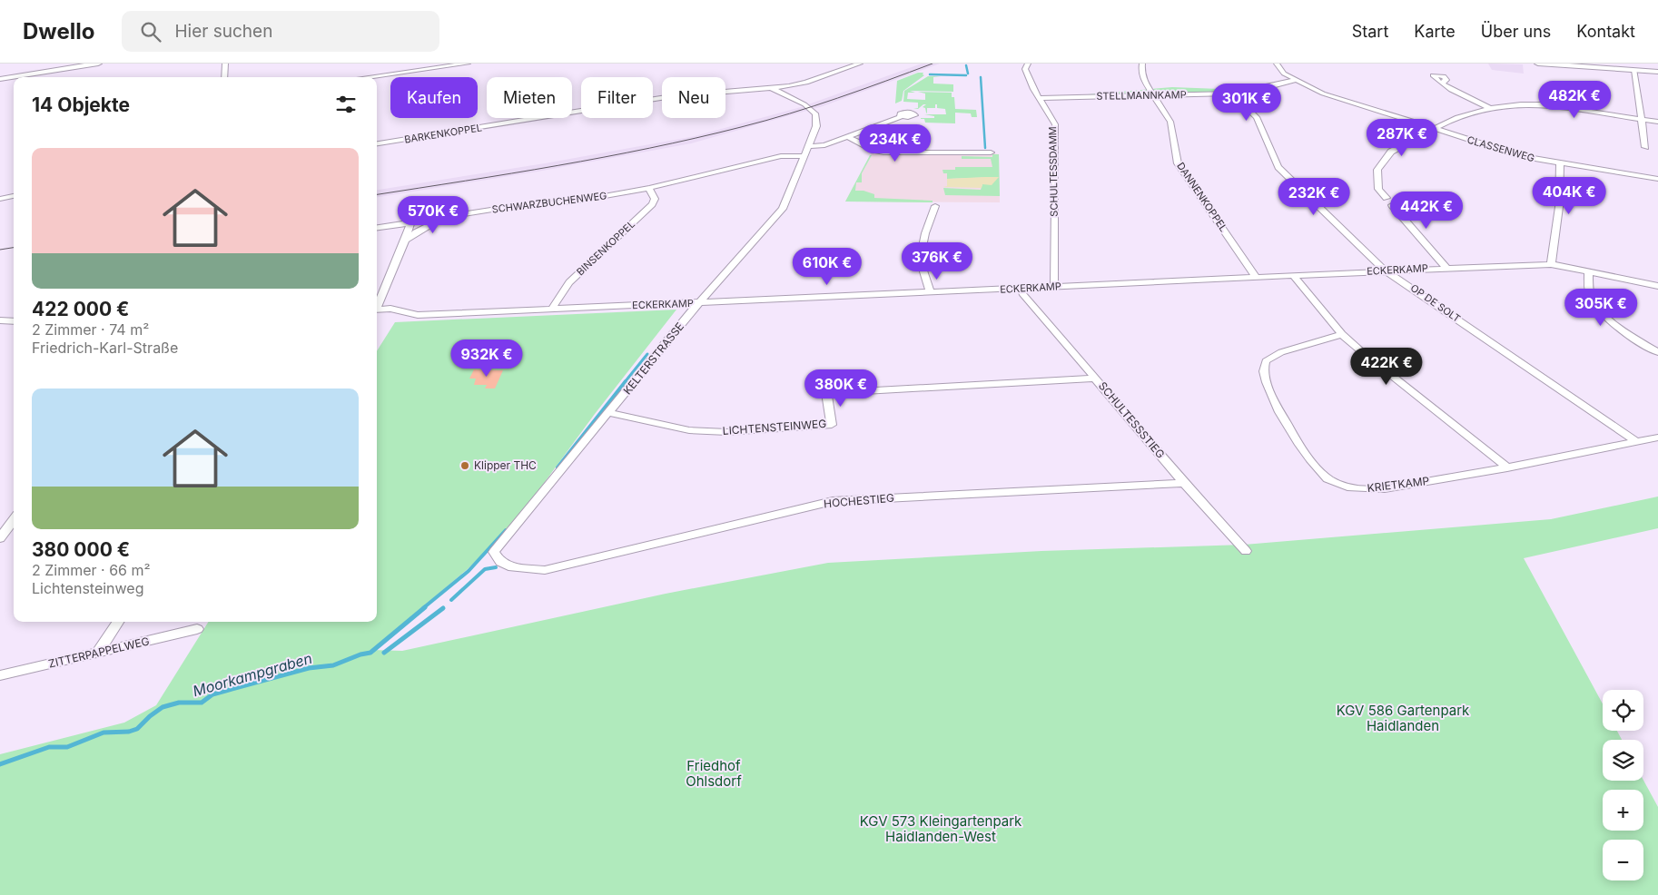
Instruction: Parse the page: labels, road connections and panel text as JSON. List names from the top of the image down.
{
  "streets": {
    "street": [
      "STELLMANNKAMP",
      "BARKENKOPPEL",
      "CLASSENWEG",
      "SCHULTESSDAMM",
      "DANNENKOPPEL",
      "SCHWARZBUCHENWEG",
      "BINSENKOPPEL",
      "ECKERKAMP",
      "OP DE SOLT",
      "KELTERSTRASSE",
      "SCHULTESSSTIEG",
      "LICHTENSTEINWEG",
      "KRIETKAMP",
      "HOCHESTIEG",
      "ZITTERPAPPELWEG"
    ]
  },
  "crossings": [
    ["STELLMANNKAMP", "CLASSENWEG"],
    ["STELLMANNKAMP", "SCHULTESSDAMM"],
    ["STELLMANNKAMP", "DANNENKOPPEL"],
    ["STELLMANNKAMP", "OP DE SOLT"],
    ["BARKENKOPPEL", "KELTERSTRASSE"],
    ["SCHULTESSDAMM", "ECKERKAMP"],
    ["DANNENKOPPEL", "ECKERKAMP"],
    ["SCHWARZBUCHENWEG", "BINSENKOPPEL"],
    ["SCHWARZBUCHENWEG", "KELTERSTRASSE"],
    ["BINSENKOPPEL", "ECKERKAMP"],
    ["ECKERKAMP", "OP DE SOLT"],
    ["ECKERKAMP", "KELTERSTRASSE"],
    ["ECKERKAMP", "SCHULTESSSTIEG"],
    ["OP DE SOLT", "KRIETKAMP"],
    ["KELTERSTRASSE", "LICHTENSTEINWEG"],
    ["KELTERSTRASSE", "HOCHESTIEG"],
    ["SCHULTESSSTIEG", "LICHTENSTEINWEG"],
    ["SCHULTESSSTIEG", "HOCHESTIEG"]
  ],
  "water": ["Moorkampgraben"],
  "parks": ["KGV 586 Gartenpark Haidlanden", "Friedhof Ohlsdorf", "KGV 573 Kleingartenpark Haidlanden-West"],
  "places": ["Klipper THC"],
  "page": {
    "header": "Dwello",
    "search": "Hier suchen",
    "nav": [
      "Start",
      "Karte",
      "Über uns",
      "Kontakt"
    ],
    "chip": [
      "Kaufen",
      "Mieten",
      "Filter",
      "Neu"
    ],
    "heading": "14 Objekte",
    "price": [
      "482K €",
      "301K €",
      "287K €",
      "234K €",
      "404K €",
      "232K €",
      "442K €",
      "570K €",
      "376K €",
      "610K €",
      "305K €",
      "932K €",
      "422K €",
      "380K €"
    ],
    "list": [
      {
        "name": "422 000 €",
        "note": "2 Zimmer · 74 m² · Friedrich-Karl-Straße"
      },
      {
        "name": "380 000 €",
        "note": "2 Zimmer · 66 m² · Lichtensteinweg"
      }
    ],
    "map_buttons": ["+", "−"]
  }
}
